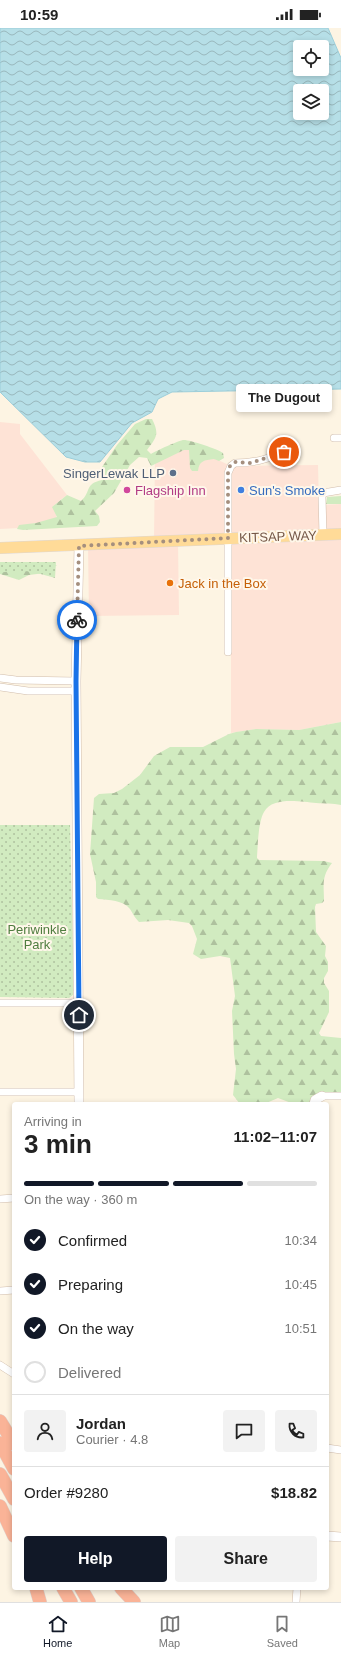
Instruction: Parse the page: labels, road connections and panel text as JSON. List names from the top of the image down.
{
  "streets": {
    "main road": ["KITSAP WAY"]
  },
  "parks": ["Periwinkle Park"],
  "places": [
    "The Dugout",
    "SingerLewak LLP",
    "Flagship Inn",
    "Sun's Smoke",
    "Jack in the Box"
  ],
  "page": {
    "status": "10:59",
    "bubble": "The Dugout",
    "heading": ["3 min", "Arriving in", "11:02–11:07"],
    "panel": [
      "Jordan",
      "Courier · 4.8",
      "Order #9280",
      "$18.82"
    ],
    "bar": "On the way · 360 m",
    "list": [
      ["Confirmed", "10:34"],
      ["Preparing", "10:45"],
      ["On the way", "10:51"],
      "Delivered"
    ],
    "buttons": ["Help", "Share"],
    "tabs": ["Home", "Map", "Saved"]
  }
}
